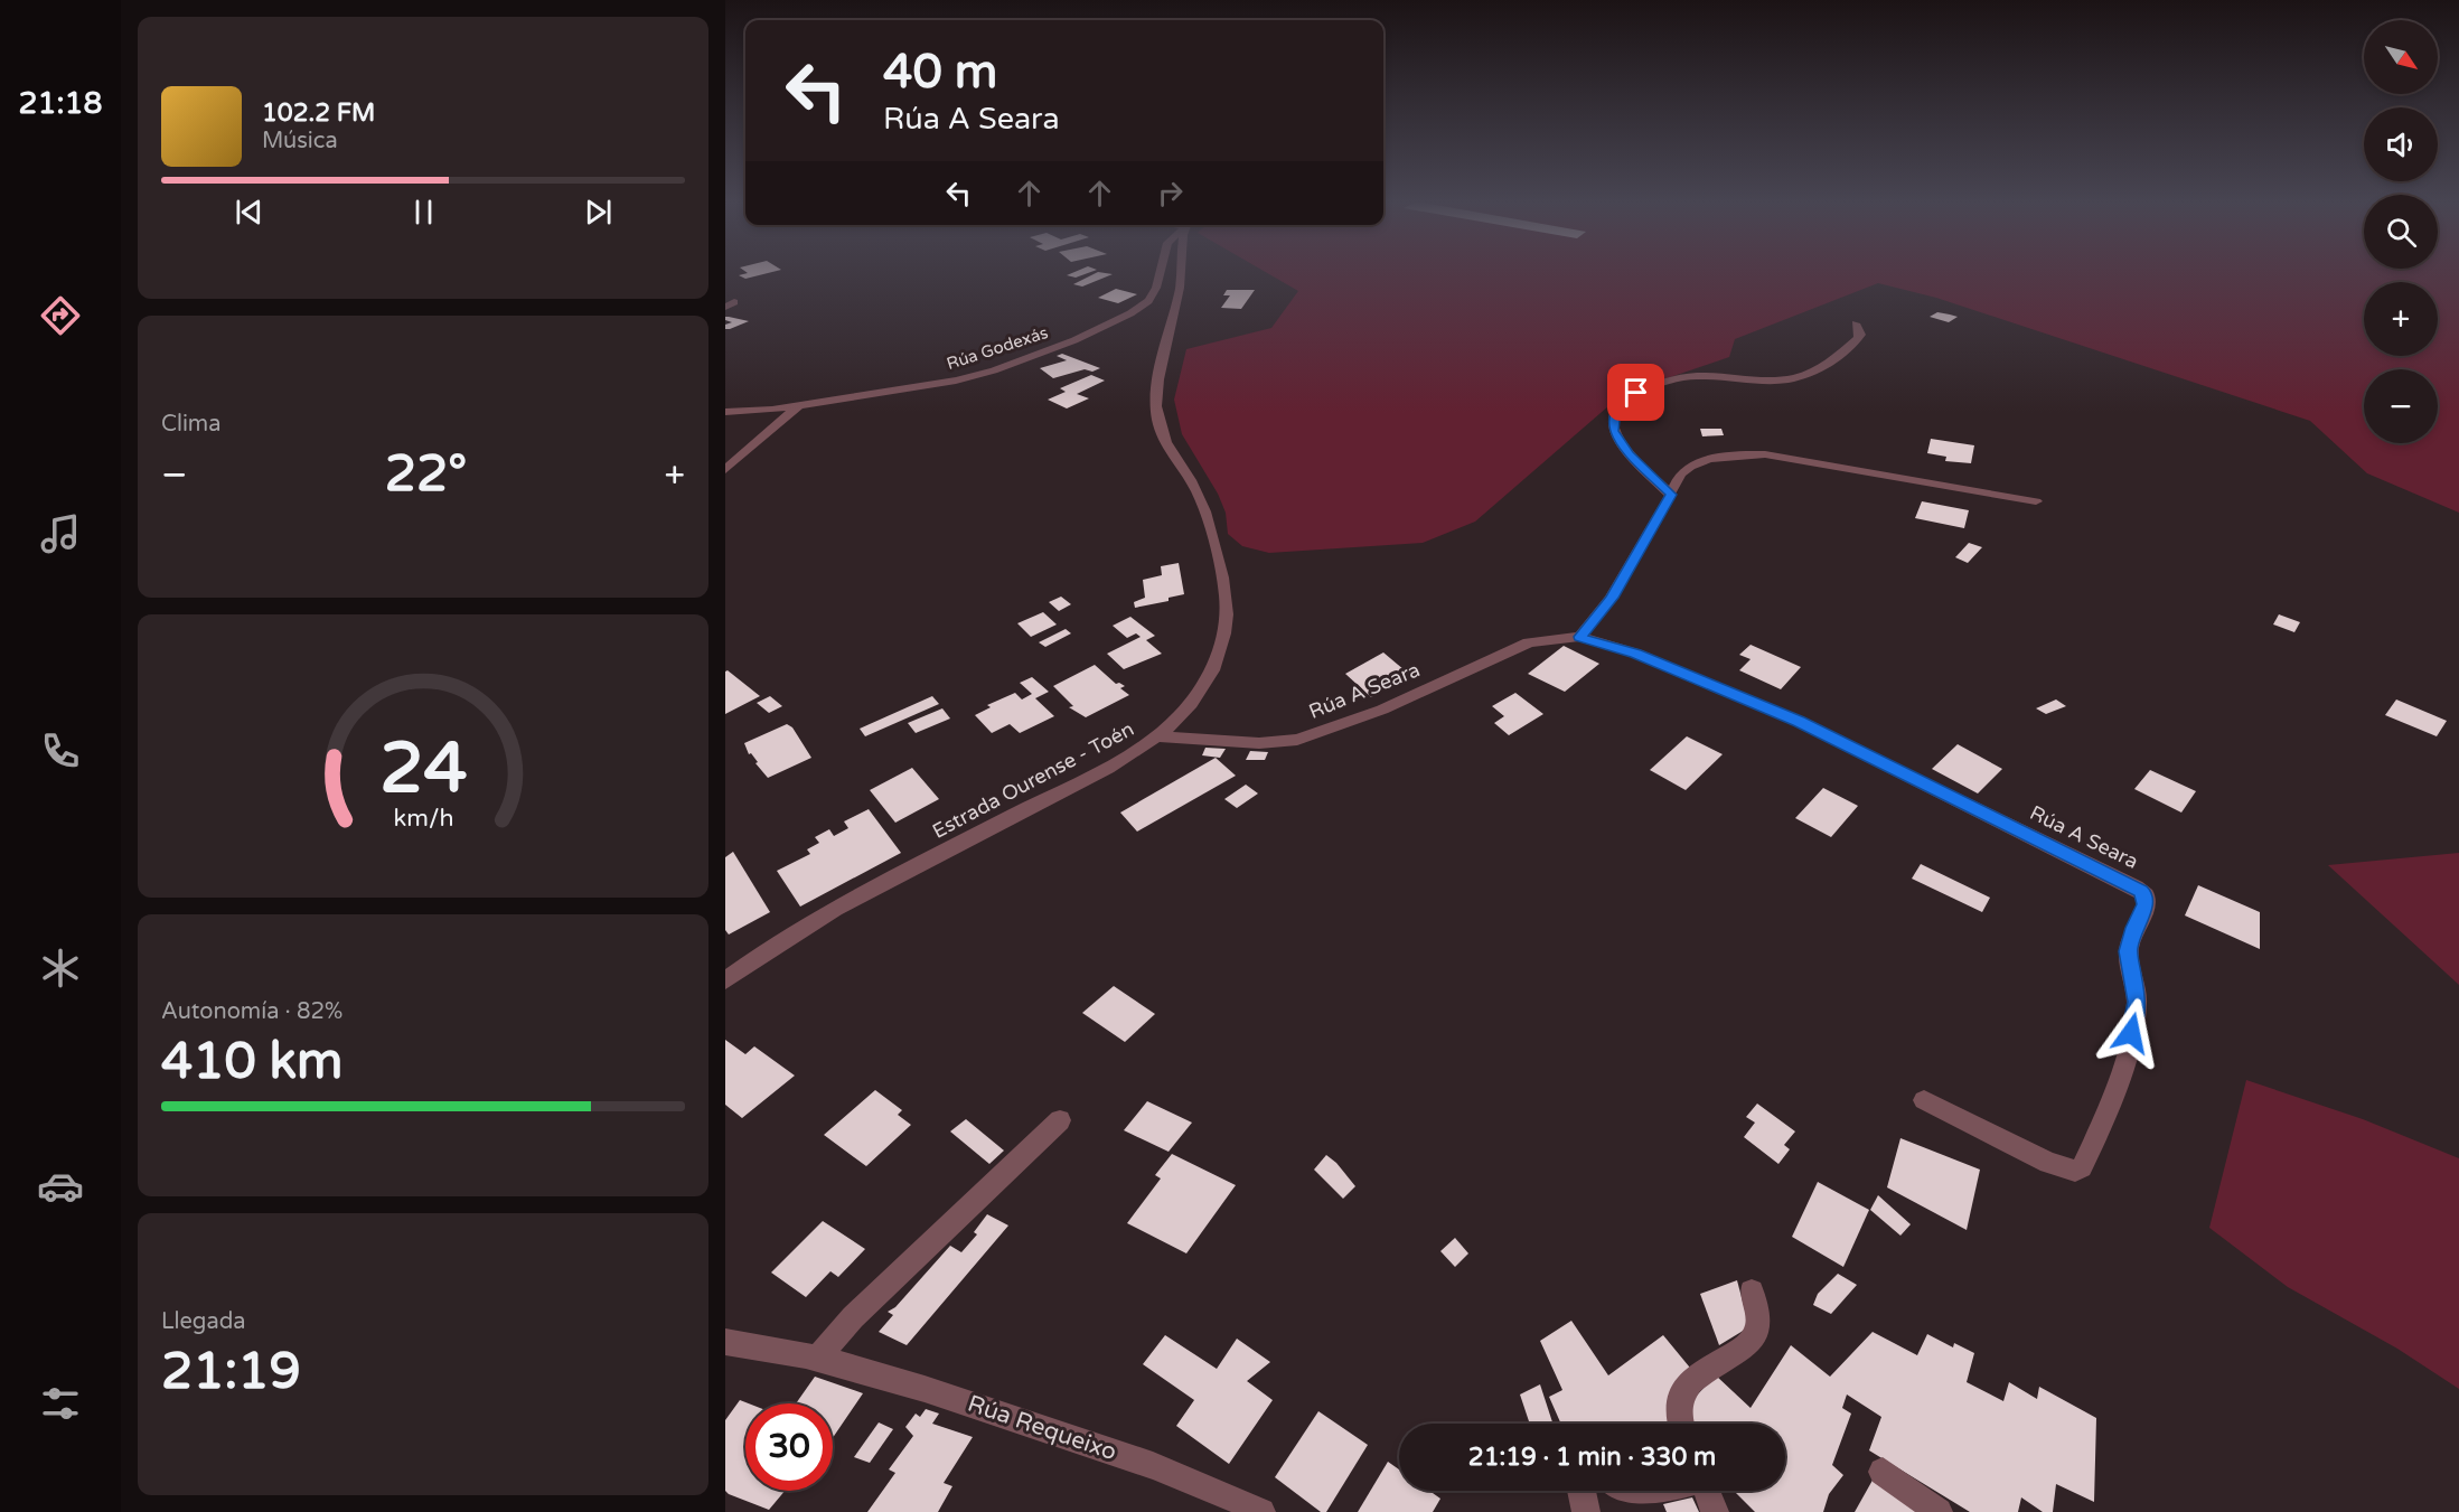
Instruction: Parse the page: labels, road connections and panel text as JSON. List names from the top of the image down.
{
  "streets": {
    "street": [
      "Rúa Godexás",
      "Rúa A Seara",
      "Estrada Ourense - Toén",
      "Rúa Requeixo"
    ]
  },
  "crossings": [
    ["Rúa A Seara", "Estrada Ourense - Toén"]
  ],
  "north": "bottom right",
  "page": {
    "tabs": "21:18",
    "map_buttons": ["+", "−"],
    "turn": ["40 m", "Rúa A Seara"],
    "song": ["102.2 FM", "Música"],
    "tile": [
      "Clima",
      ["Autonomía · 82%", "410 km"],
      ["Llegada", "21:19"]
    ],
    "heat": ["−", "22°", "+"],
    "limit": "30",
    "trip": "21:19 · 1 min · 330 m",
    "gauge": ["24", "km/h"]
  }
}
